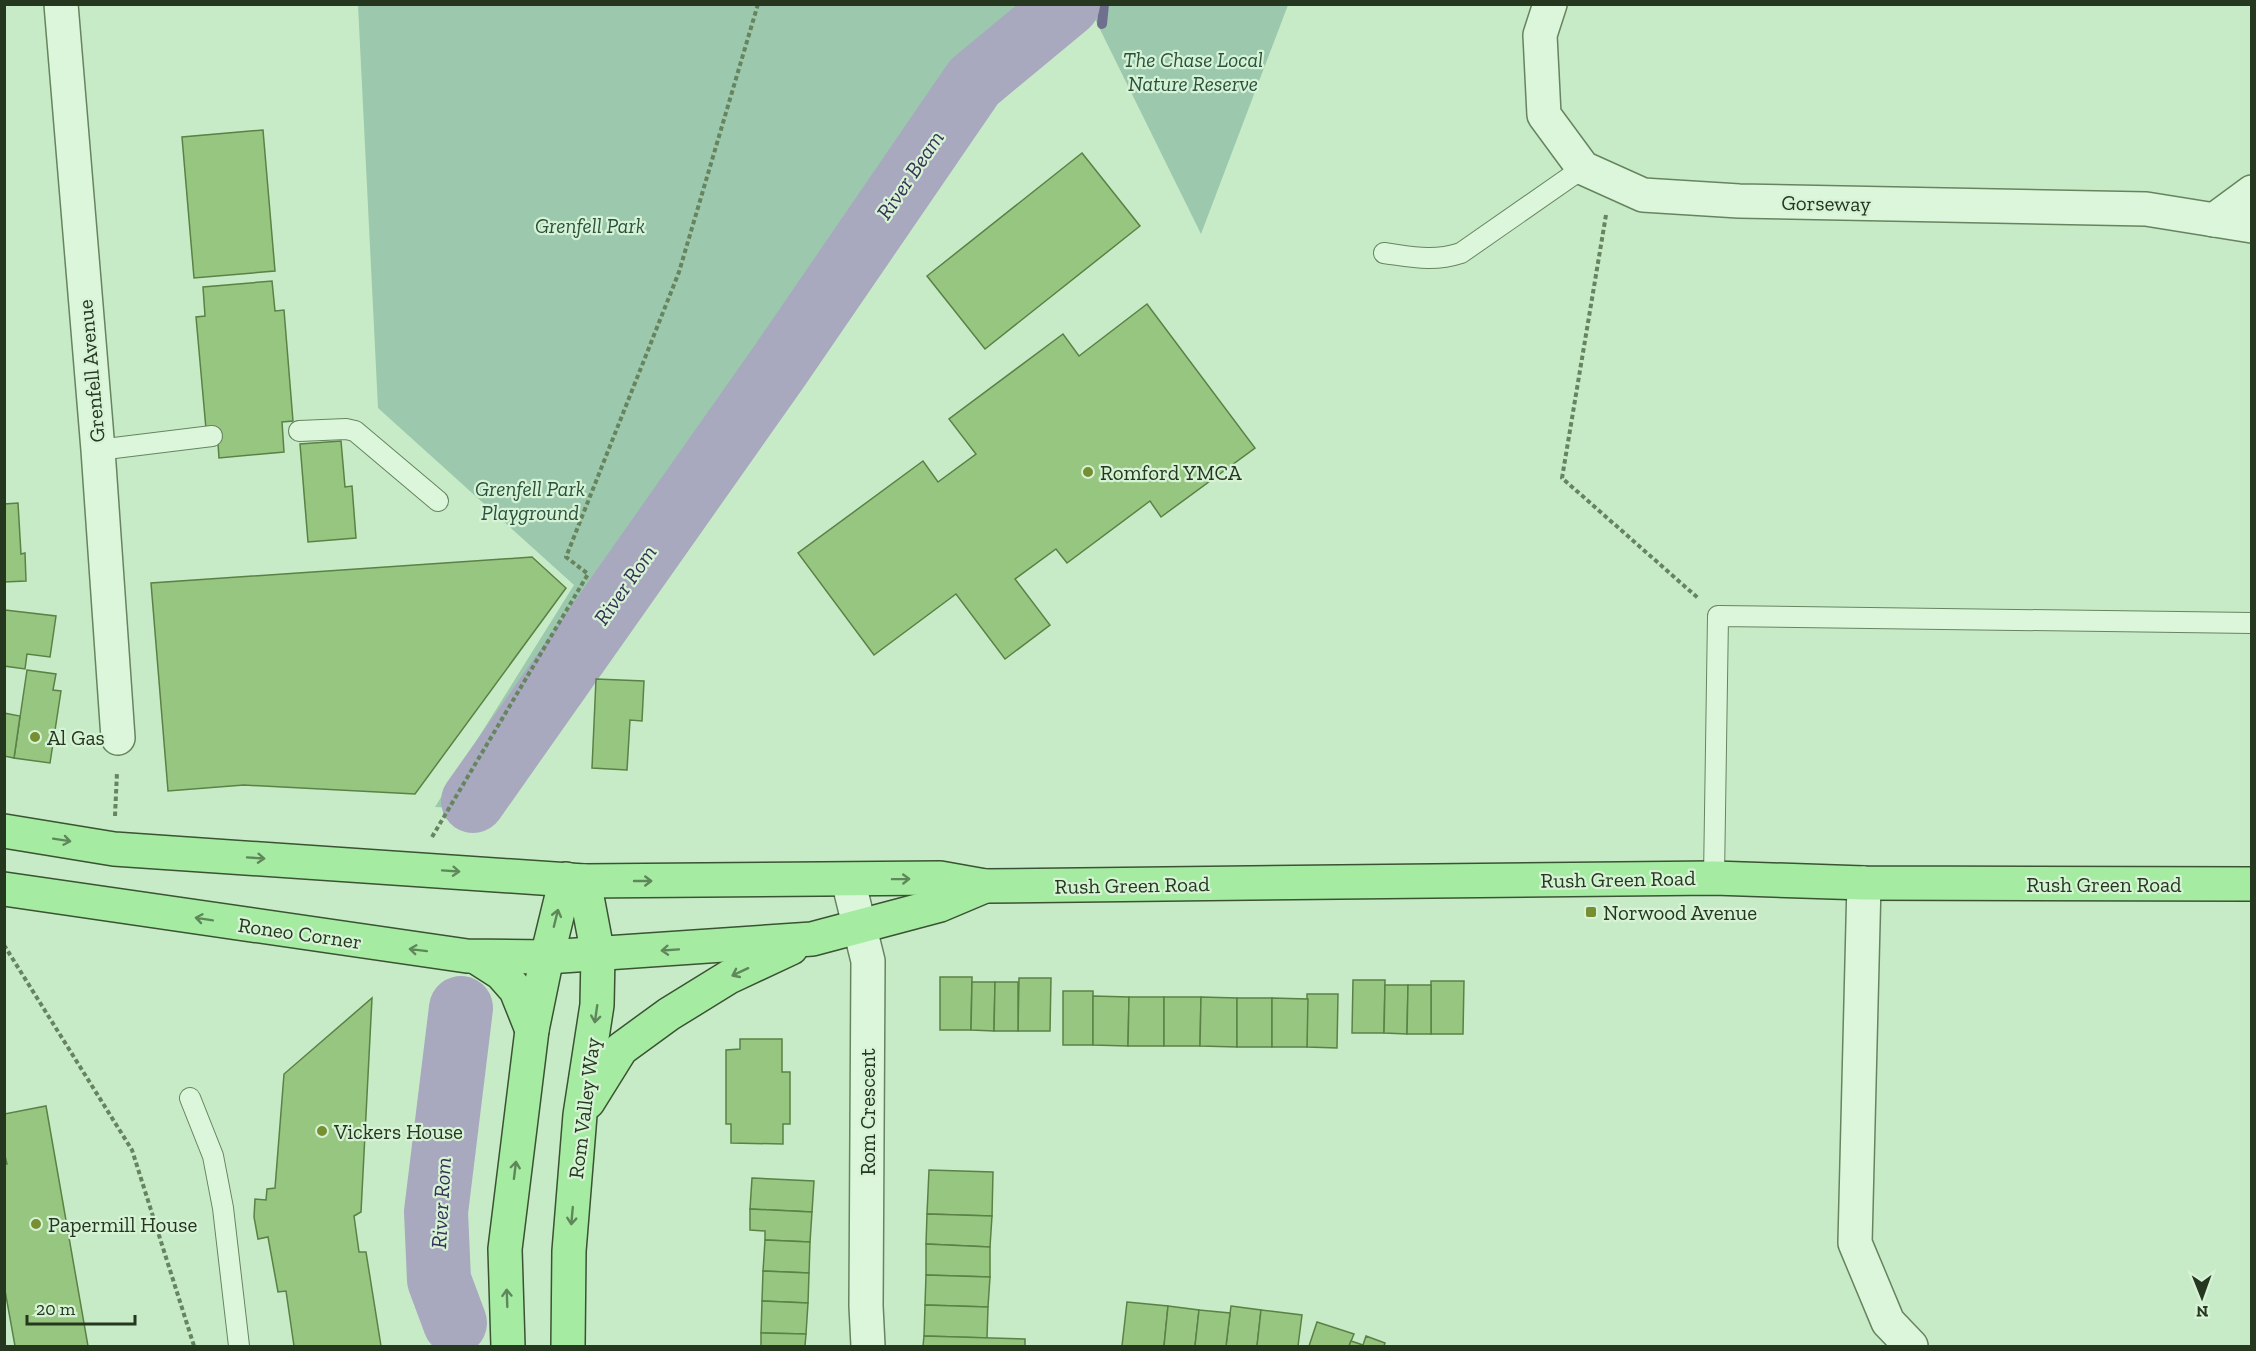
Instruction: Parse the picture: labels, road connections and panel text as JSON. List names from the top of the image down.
{
  "streets": {
    "main road": ["Rush Green Road", "Roneo Corner", "Rom Valley Way"],
    "street": ["Gorseway", "Grenfell Avenue", "Rom Crescent"]
  },
  "crossings": [
    ["Rush Green Road", "Roneo Corner"],
    ["Rush Green Road", "Rom Valley Way"],
    ["Rush Green Road", "Rom Crescent"],
    ["Roneo Corner", "Rom Valley Way"]
  ],
  "water": ["River Beam", "River Rom"],
  "parks": ["The Chase Local Nature Reserve", "Grenfell Park", "Grenfell Park Playground"],
  "places": {
    "other": [
      "Romford YMCA",
      "Al Gas",
      "Vickers House",
      "Papermill House"
    ],
    "transit": ["Norwood Avenue"]
  },
  "scale_bar": "20 m",
  "north": "bottom"
}
